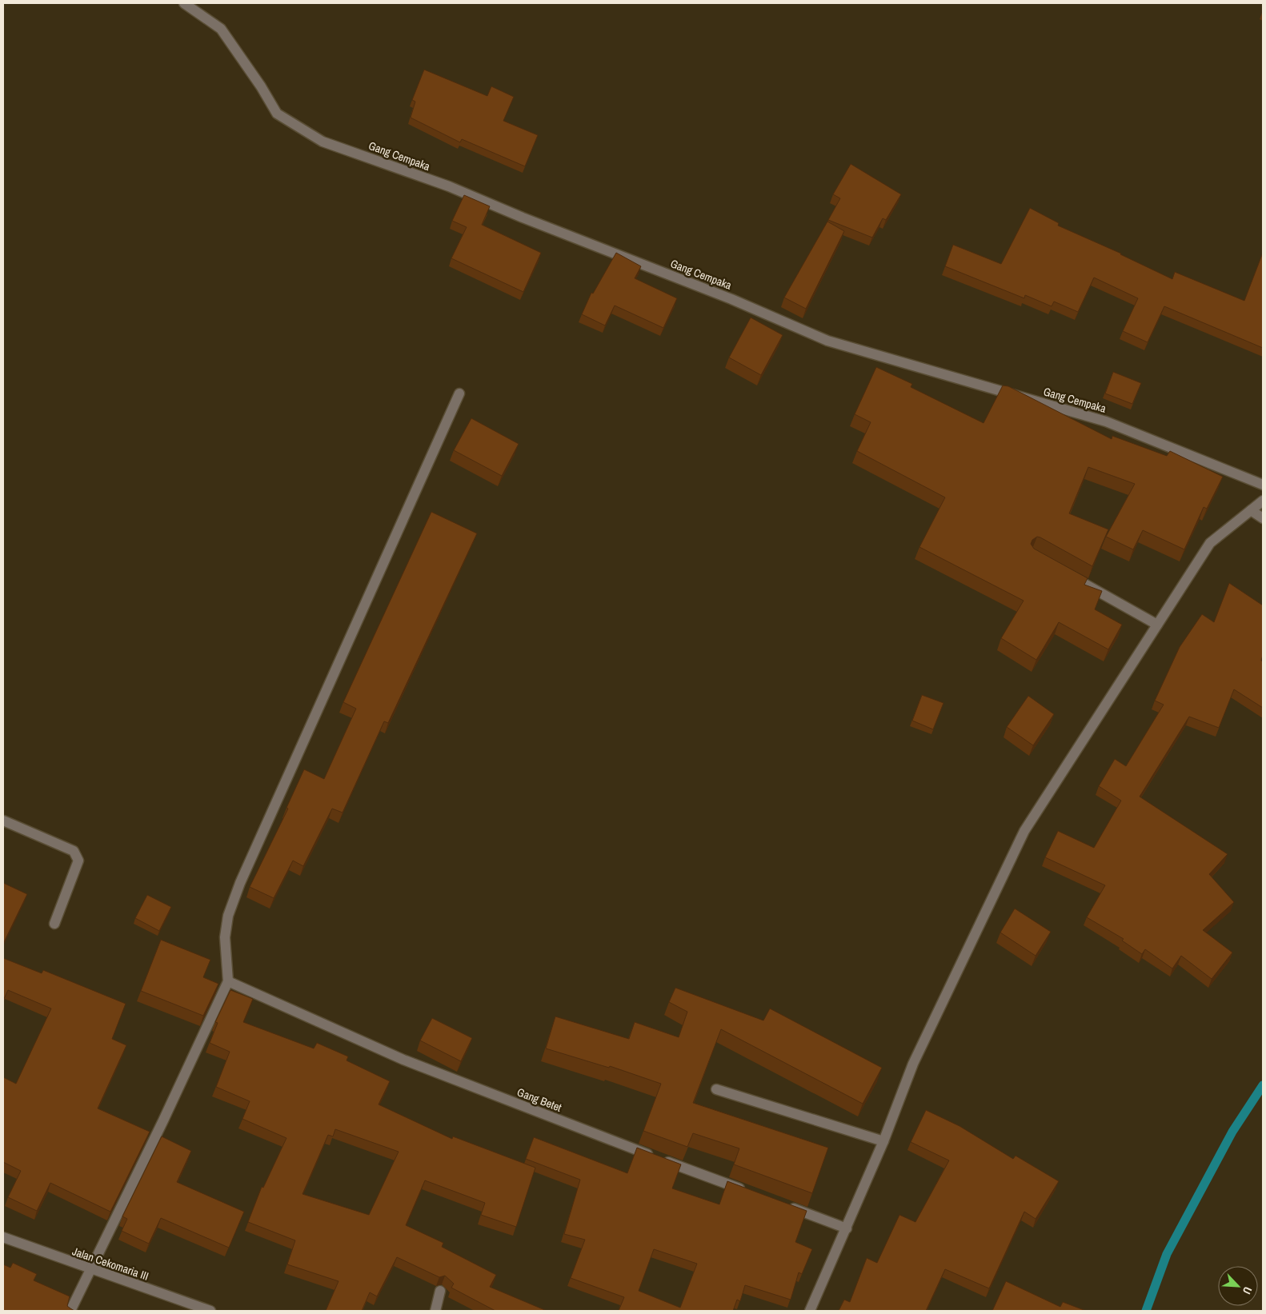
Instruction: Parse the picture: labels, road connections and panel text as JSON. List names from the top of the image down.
{
  "streets": {
    "street": ["Gang Cempaka", "Gang Betet", "Jalan Cekomaria III"]
  },
  "north": "bottom right"
}
